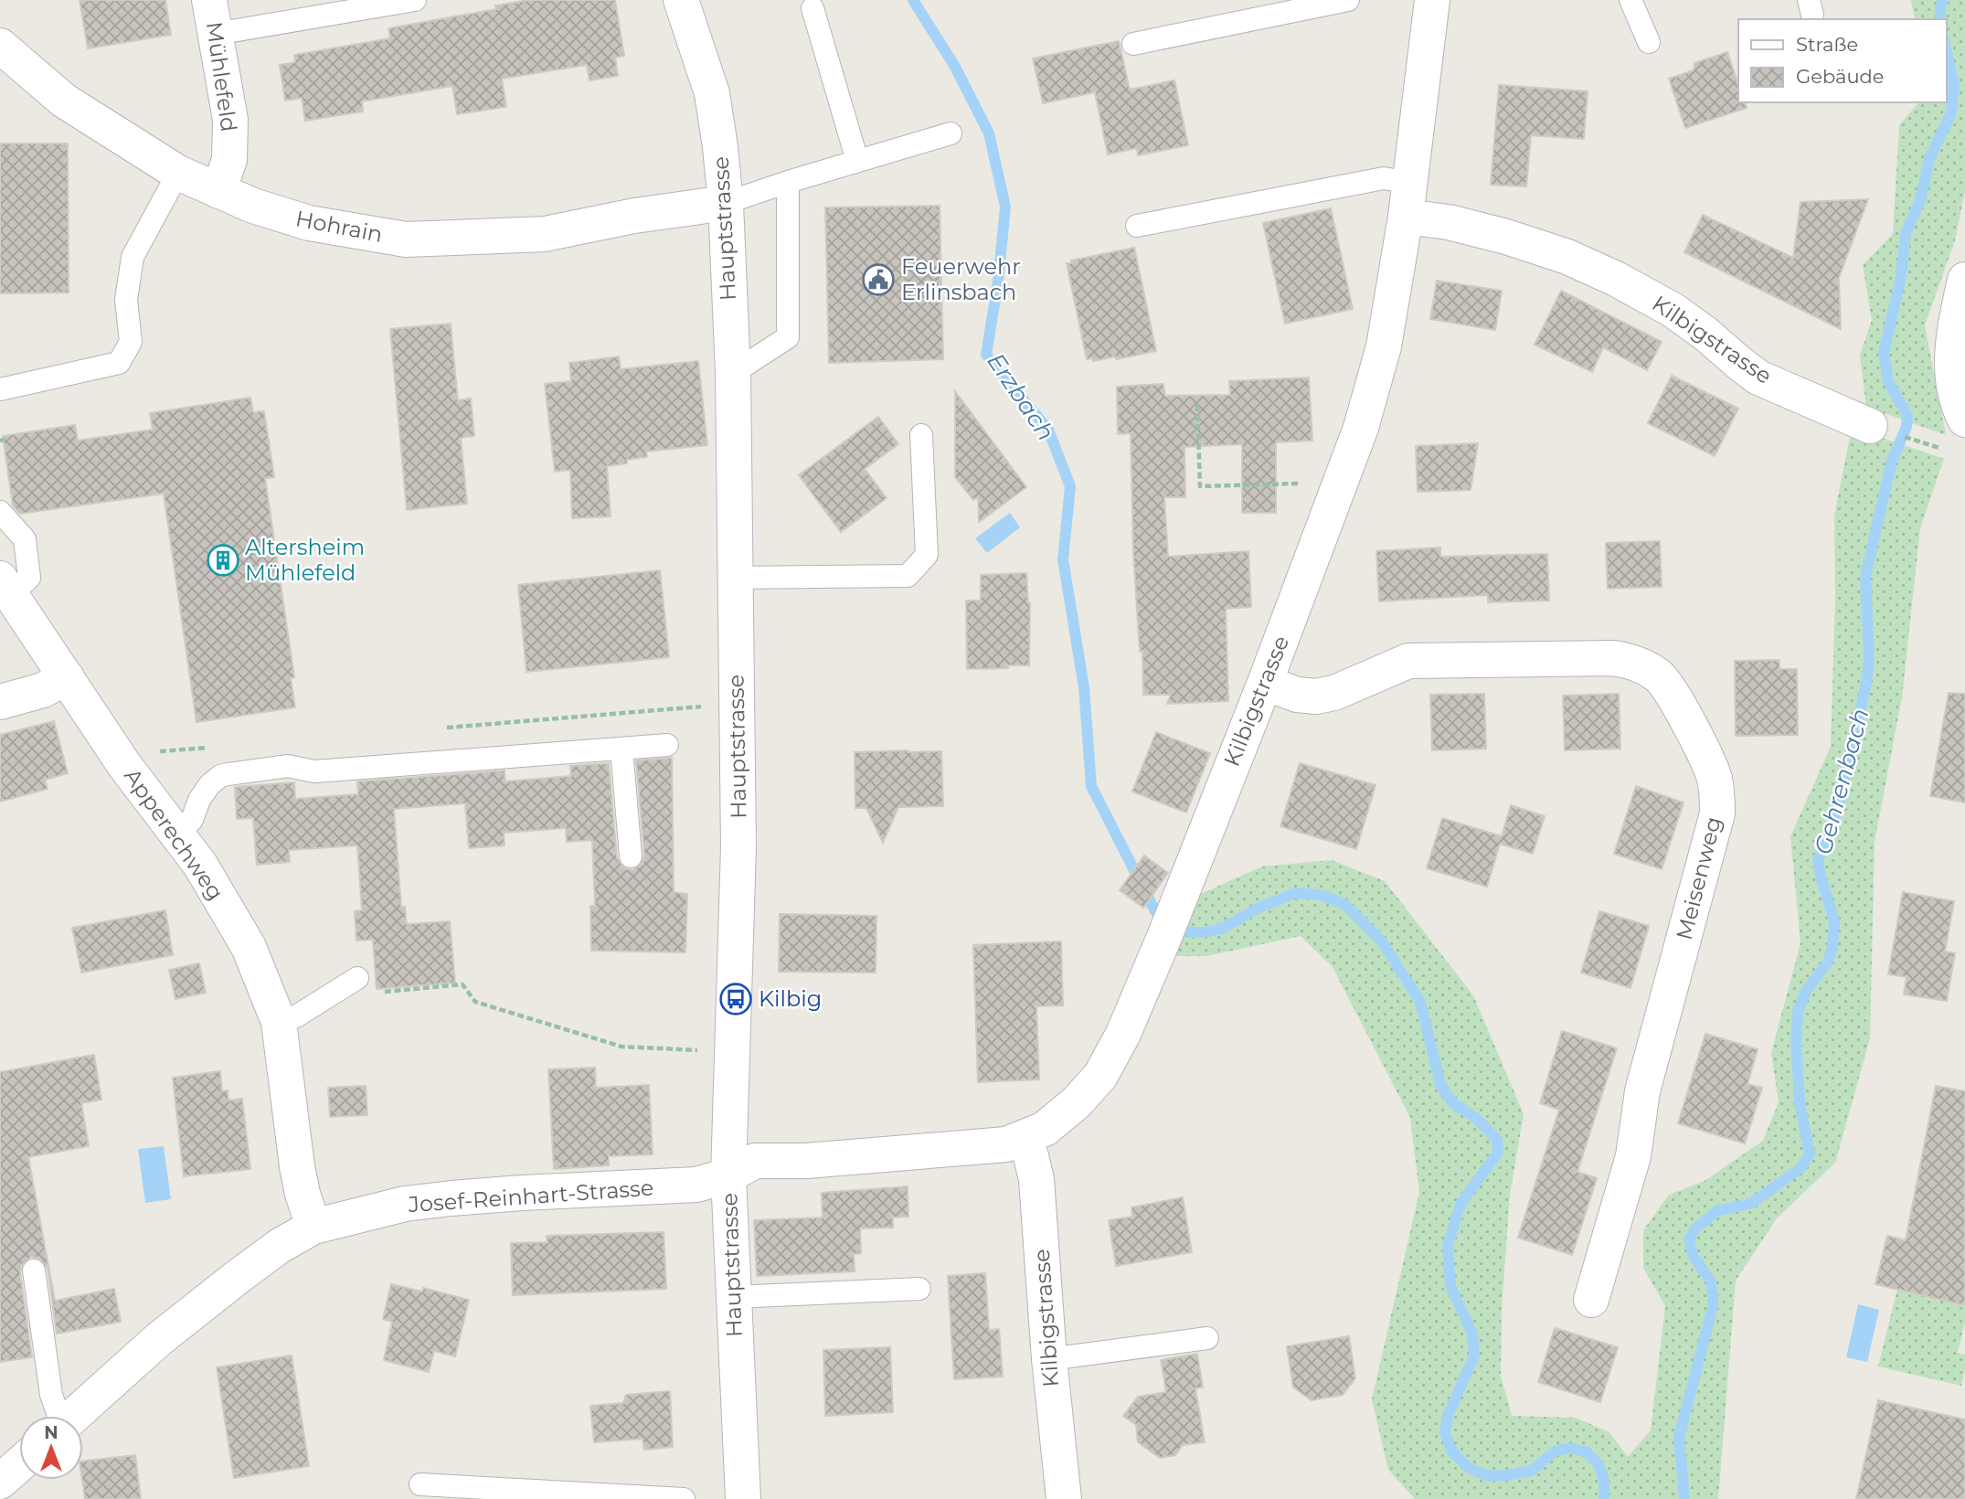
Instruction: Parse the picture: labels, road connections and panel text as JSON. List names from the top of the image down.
{
  "streets": {
    "street": [
      "Mühlefeld",
      "Hohrain",
      "Hauptstrasse",
      "Kilbigstrasse",
      "Apperechweg",
      "Meisenweg",
      "Josef-Reinhart-Strasse"
    ]
  },
  "crossings": [
    ["Mühlefeld", "Hohrain"],
    ["Hohrain", "Hauptstrasse"],
    ["Hauptstrasse", "Kilbigstrasse"],
    ["Hauptstrasse", "Josef-Reinhart-Strasse"],
    ["Kilbigstrasse", "Meisenweg"],
    ["Kilbigstrasse", "Josef-Reinhart-Strasse"],
    ["Apperechweg", "Josef-Reinhart-Strasse"]
  ],
  "water": ["Erzbach", "Gehrenbach"],
  "places": {
    "public building": ["Feuerwehr Erlinsbach"],
    "building": ["Altersheim Mühlefeld"],
    "bus stop": ["Kilbig"]
  },
  "legend": ["Straße", "Gebäude"],
  "north": "top"
}
